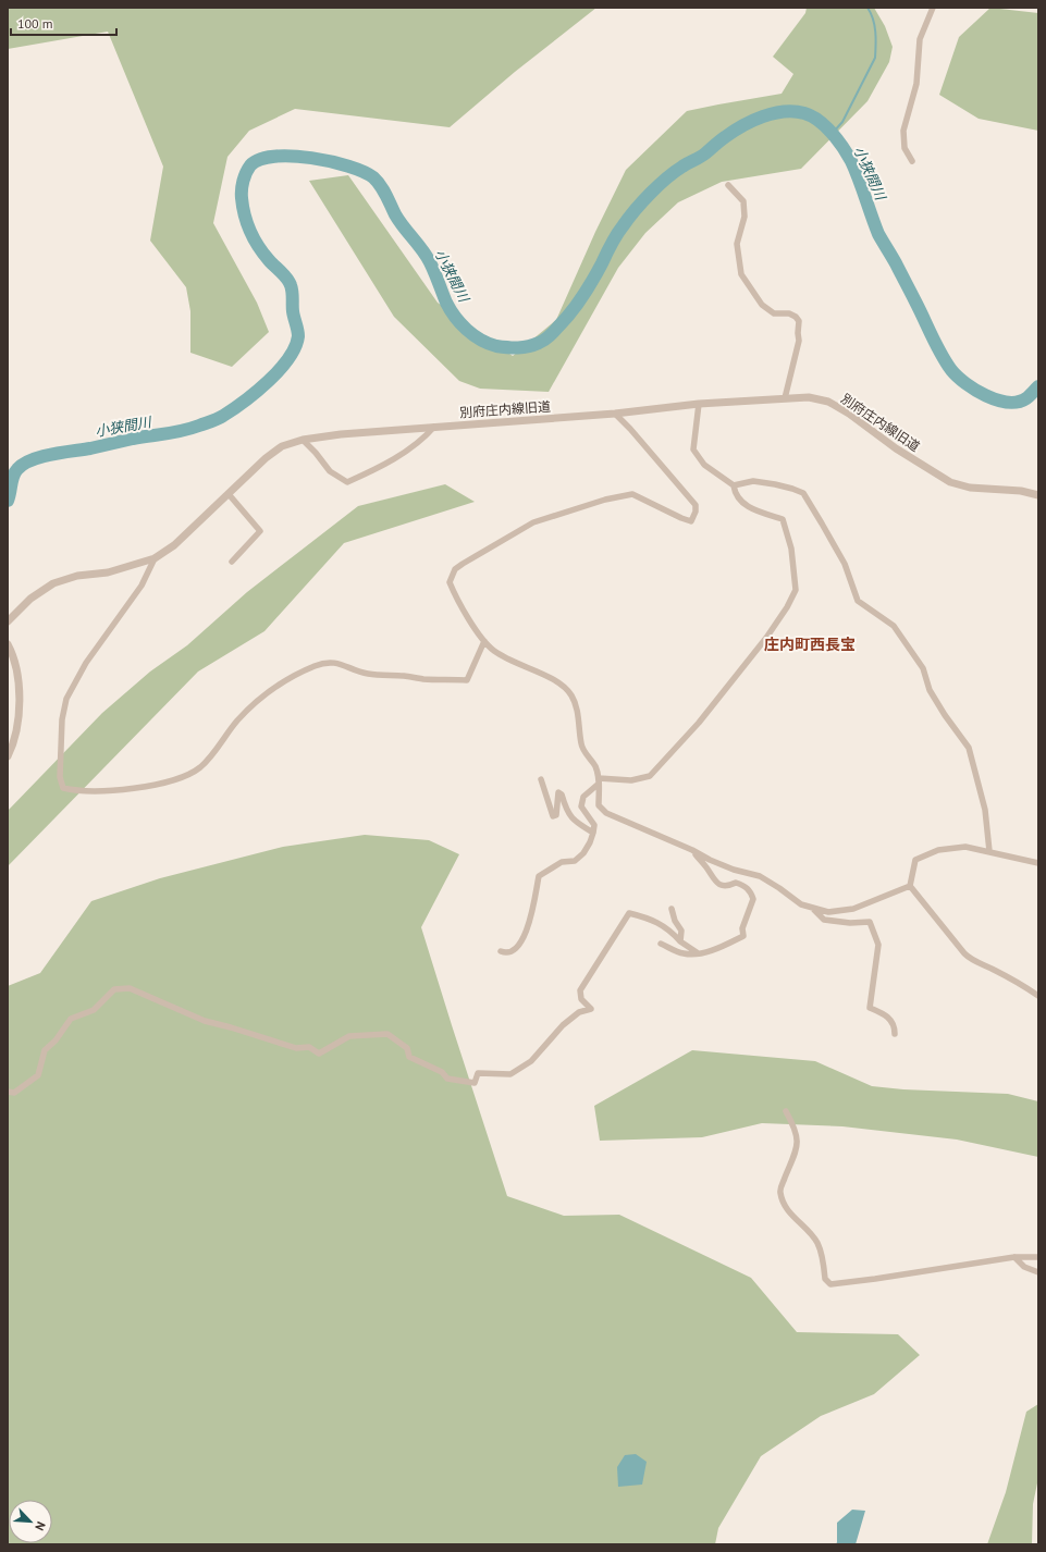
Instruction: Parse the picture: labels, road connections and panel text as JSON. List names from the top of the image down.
{
  "streets": {
    "street": ["別府庄内線旧道"]
  },
  "districts": ["庄内町西長宝"],
  "water": ["小狭間川"],
  "scale_bar": "100 m",
  "north": "bottom right"
}
